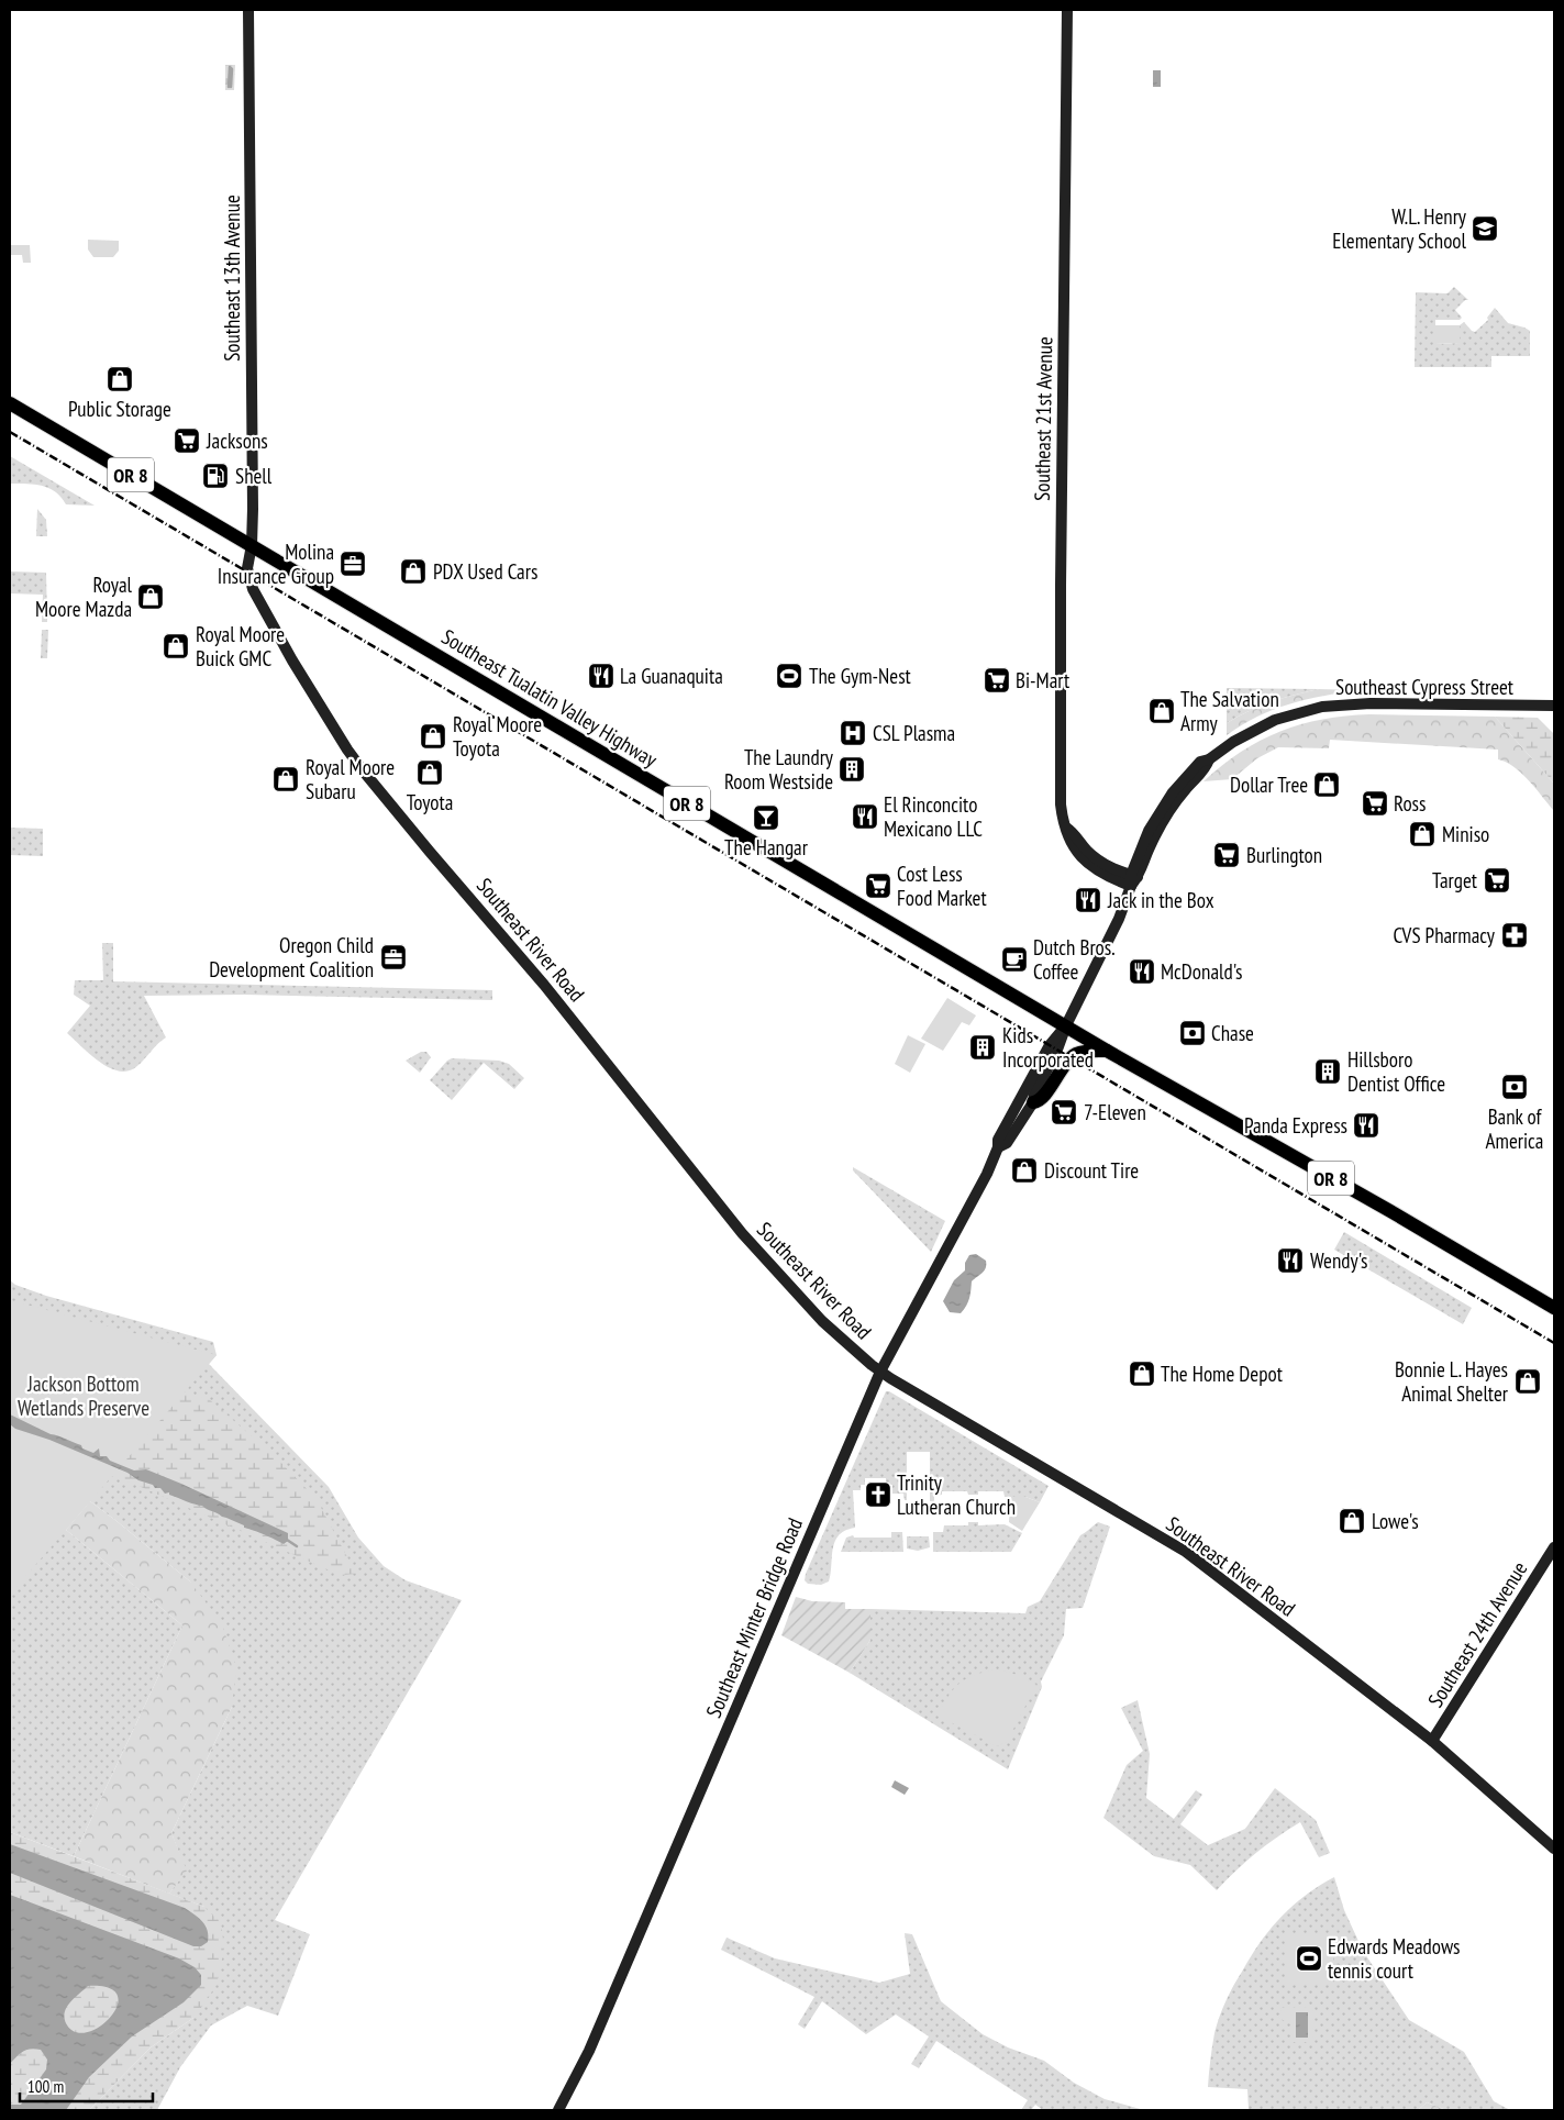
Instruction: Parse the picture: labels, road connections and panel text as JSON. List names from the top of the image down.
{
  "streets": {
    "main road": [
      "Southeast 13th Avenue",
      "Southeast 21st Avenue",
      "OR 8",
      "Southeast Cypress Street",
      "Southeast Tualatin Valley Highway",
      "Southeast River Road",
      "Southeast Minter Bridge Road",
      "Southeast 24th Avenue"
    ]
  },
  "crossings": [
    ["Southeast 13th Avenue", "Southeast Tualatin Valley Highway"],
    ["Southeast 13th Avenue", "Southeast River Road"],
    ["Southeast 21st Avenue", "Southeast Cypress Street"],
    ["Southeast Cypress Street", "Southeast Tualatin Valley Highway"],
    ["Southeast Cypress Street", "Southeast Minter Bridge Road"],
    ["Southeast Tualatin Valley Highway", "Southeast River Road"],
    ["Southeast Tualatin Valley Highway", "Southeast Minter Bridge Road"],
    ["Southeast River Road", "Southeast Minter Bridge Road"],
    ["Southeast River Road", "Southeast 24th Avenue"]
  ],
  "parks": ["Jackson Bottom Wetlands Preserve"],
  "places": {
    "school or university": ["W.L. Henry Elementary School"],
    "shop": [
      "Public Storage",
      "PDX Used Cars",
      "Royal Moore Mazda",
      "Royal Moore Buick GMC",
      "The Salvation Army",
      "Royal Moore Toyota",
      "Toyota",
      "Royal Moore Subaru",
      "Dollar Tree",
      "Miniso",
      "Discount Tire",
      "The Home Depot",
      "Bonnie L. Hayes Animal Shelter",
      "Lowe's"
    ],
    "supermarket": [
      "Jacksons",
      "Bi-Mart",
      "Ross",
      "Burlington",
      "Target",
      "Cost Less Food Market",
      "7-Eleven"
    ],
    "fuel station": ["Shell"],
    "office": ["Molina Insurance Group", "Oregon Child Development Coalition"],
    "restaurant": [
      "La Guanaquita",
      "El Rinconcito Mexicano LLC",
      "Jack in the Box",
      "McDonald's",
      "Panda Express",
      "Wendy's"
    ],
    "sports": ["The Gym-Nest", "Edwards Meadows tennis court"],
    "hospital": ["CSL Plasma"],
    "building": ["The Laundry Room Westside", "Kids Incorporated", "Hillsboro Dentist Office"],
    "bar": ["The Hangar"],
    "pharmacy": ["CVS Pharmacy"],
    "cafe": ["Dutch Bros. Coffee"],
    "bank": ["Chase", "Bank of America"],
    "church": ["Trinity Lutheran Church"]
  },
  "scale_bar": "100 m"
}
